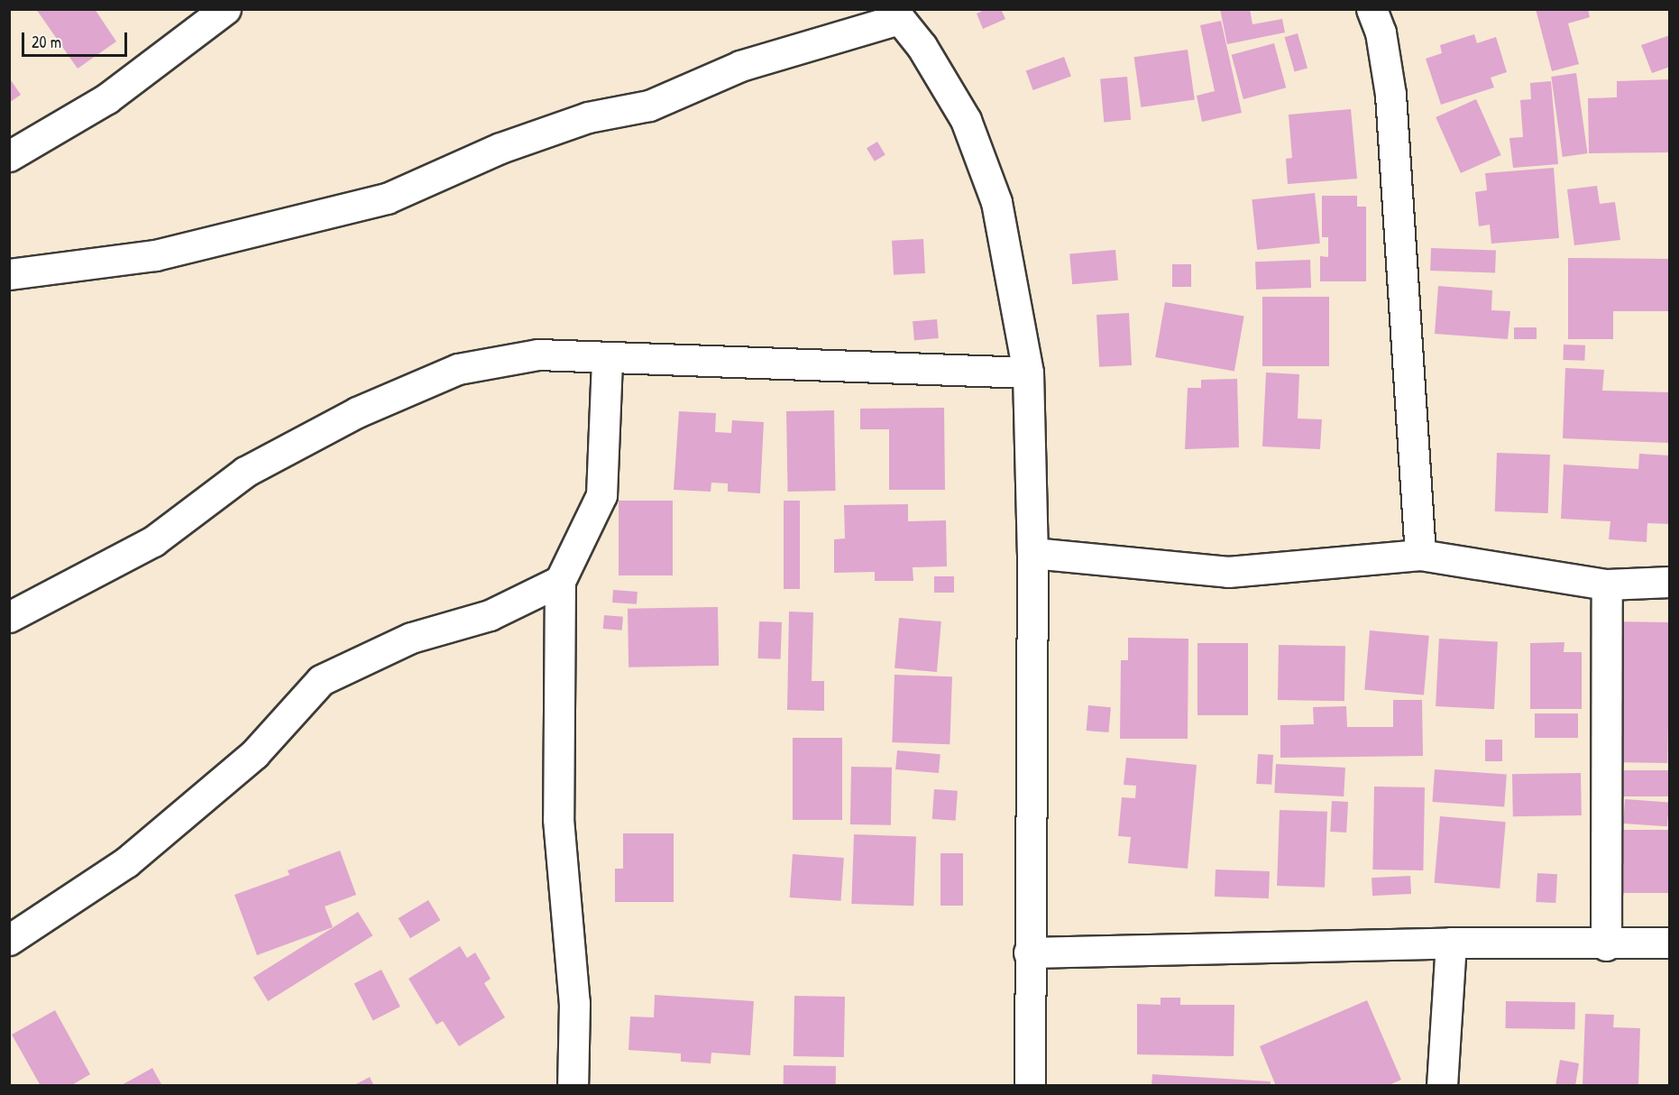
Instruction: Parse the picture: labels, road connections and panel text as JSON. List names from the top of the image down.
{
  "scale_bar": "20 m"
}
